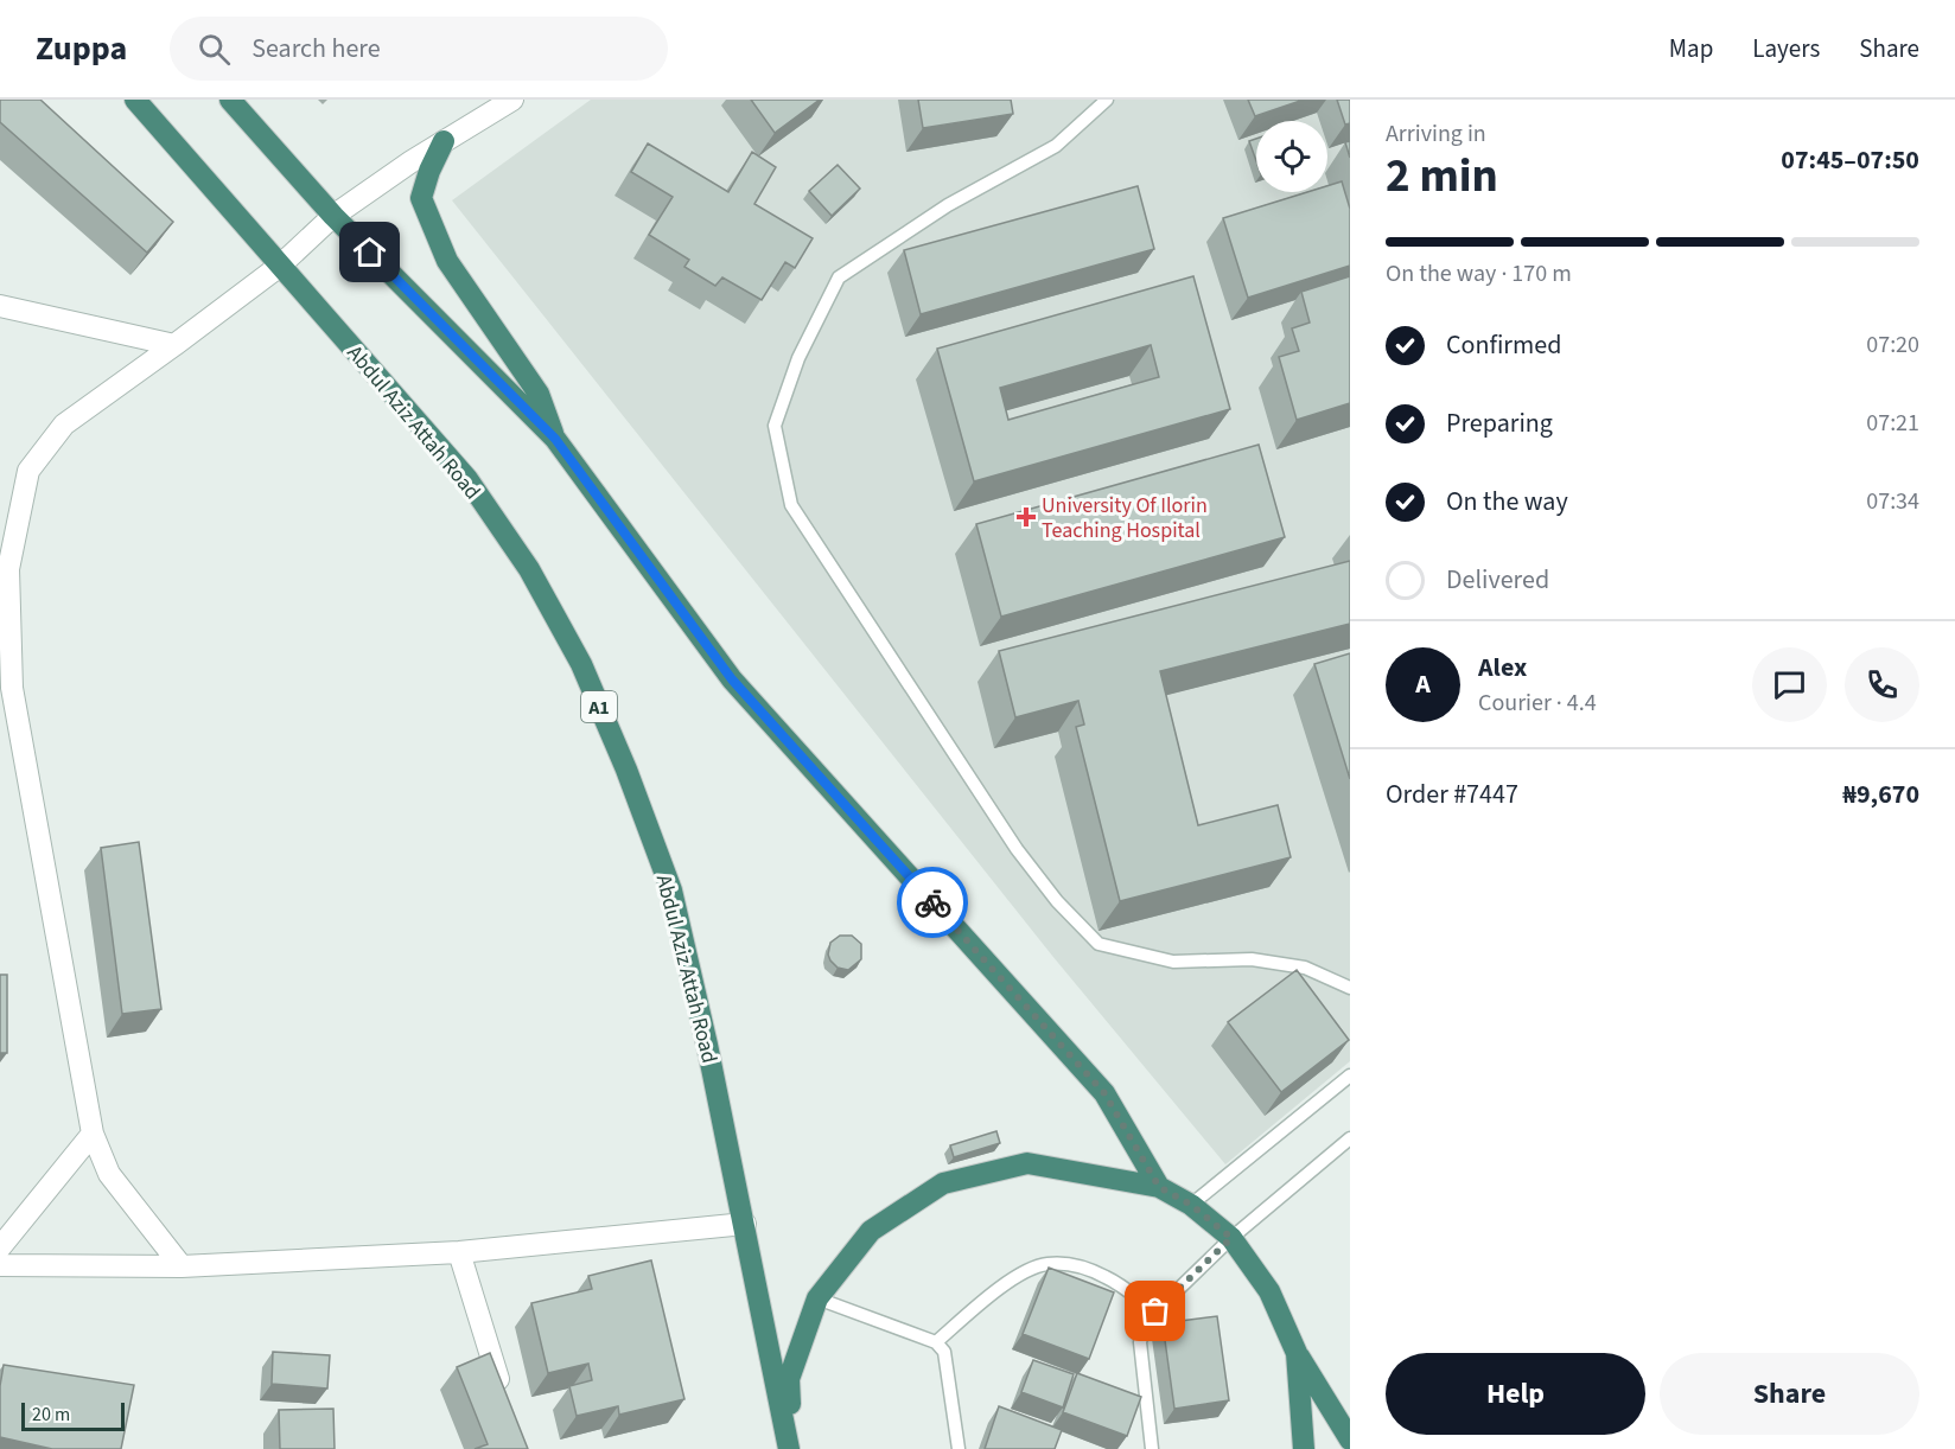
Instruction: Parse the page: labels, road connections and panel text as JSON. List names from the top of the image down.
{
  "streets": {
    "highway": ["Abdul Aziz Attah Road", "A1"]
  },
  "places": {
    "health": ["University Of Ilorin Teaching Hospital"]
  },
  "scale_bar": "20 m",
  "page": {
    "header": "Zuppa",
    "search": "Search here",
    "nav": ["Map", "Layers", "Share"],
    "heading": ["2 min", "Arriving in", "07:45–07:50"],
    "panel": [
      "Alex",
      "Courier · 4.4",
      "Order #7447",
      "₦9,670"
    ],
    "bar": "On the way · 170 m",
    "list": [
      ["Confirmed", "07:20"],
      ["Preparing", "07:21"],
      ["On the way", "07:34"],
      "Delivered"
    ],
    "round": "A",
    "buttons": ["Help", "Share"],
    "scale": "20 m"
  }
}
